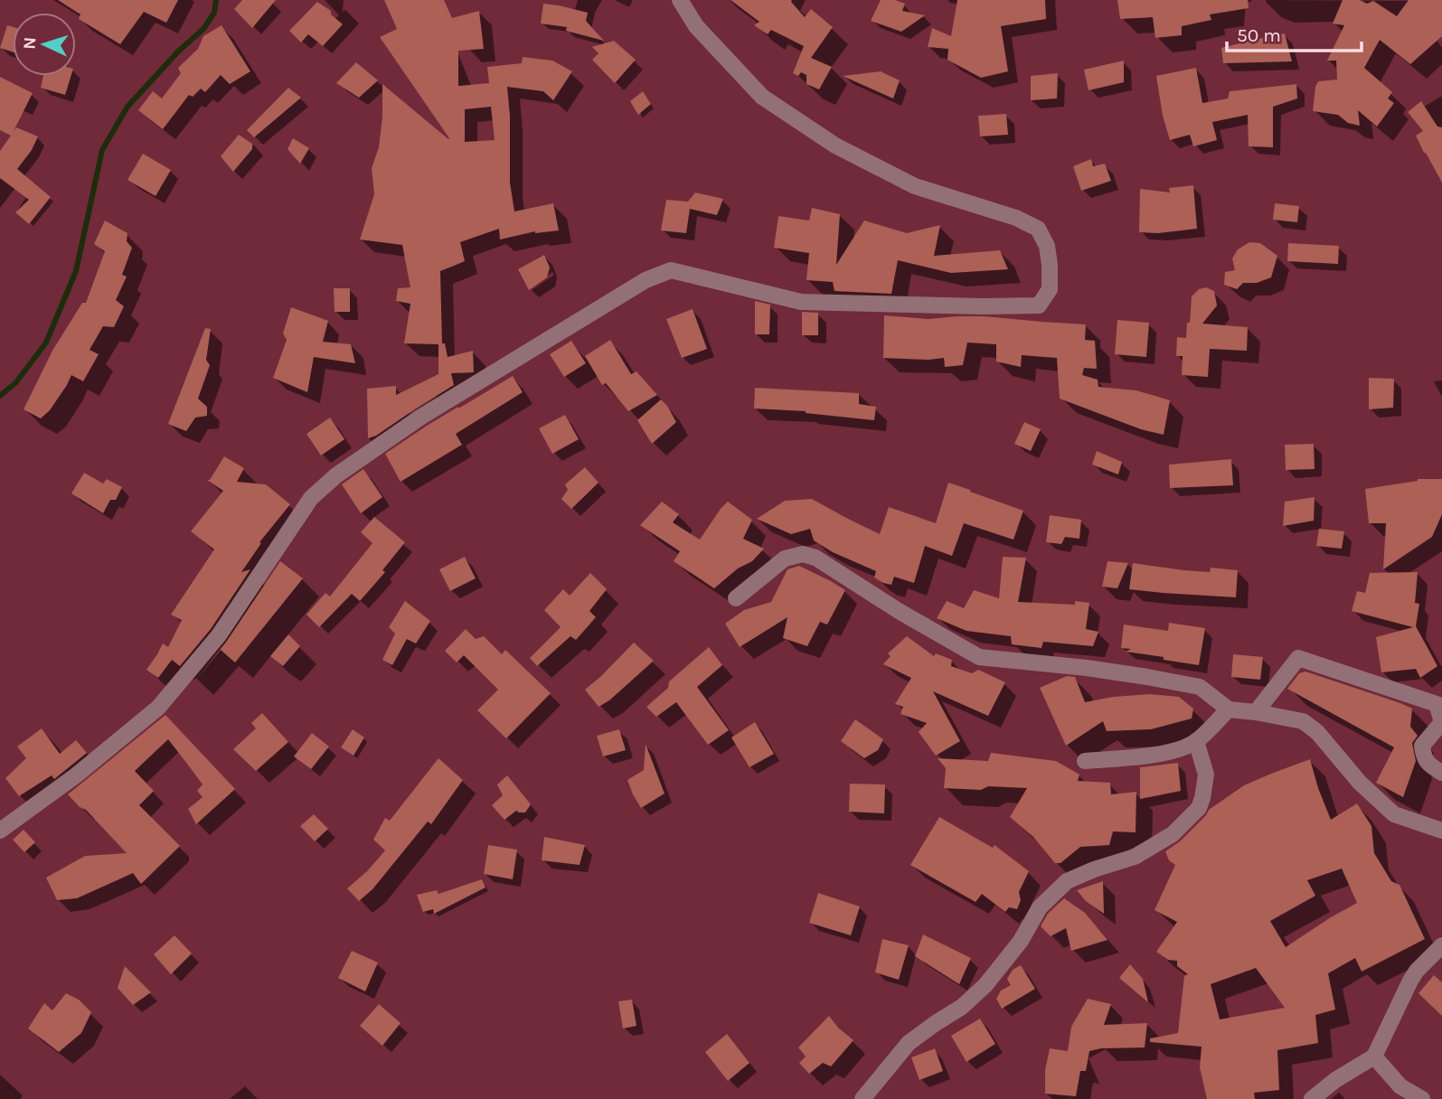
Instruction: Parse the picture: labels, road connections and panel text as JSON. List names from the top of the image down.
{
  "scale_bar": "50 m",
  "north": "left"
}
